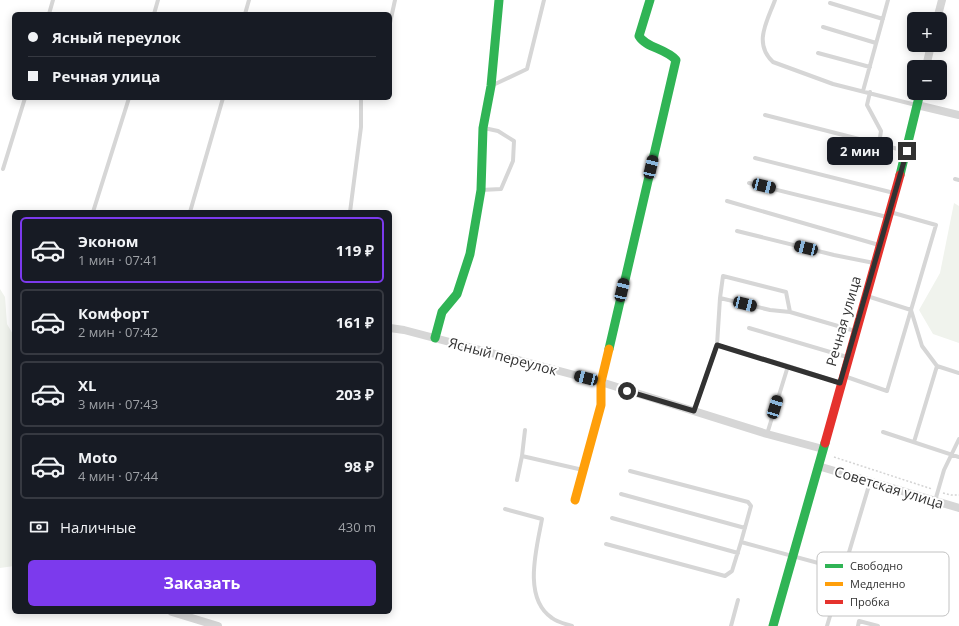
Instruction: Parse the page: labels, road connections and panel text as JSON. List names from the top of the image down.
{
  "streets": {
    "street": ["Речная улица", "Ясный переулок", "Советская улица"]
  },
  "crossings": [
    ["Речная улица", "Ясный переулок"],
    ["Речная улица", "Советская улица"]
  ],
  "legend": ["Свободно", "Медленно", "Пробка"],
  "page": {
    "map_buttons": ["+", "−"],
    "banner": ["Ясный переулок", "Речная улица"],
    "bubble": "2 мин",
    "list": [
      {
        "name": "Эконом",
        "note": "1 мин · 07:41",
        "value": "119 ₽"
      },
      {
        "name": "Комфорт",
        "note": "2 мин · 07:42",
        "value": "161 ₽"
      },
      {
        "name": "XL",
        "note": "3 мин · 07:43",
        "value": "203 ₽"
      },
      {
        "name": "Moto",
        "note": "4 мин · 07:44",
        "value": "98 ₽"
      }
    ],
    "pay": ["Наличные", "430 m"],
    "buttons": "Заказать"
  }
}
